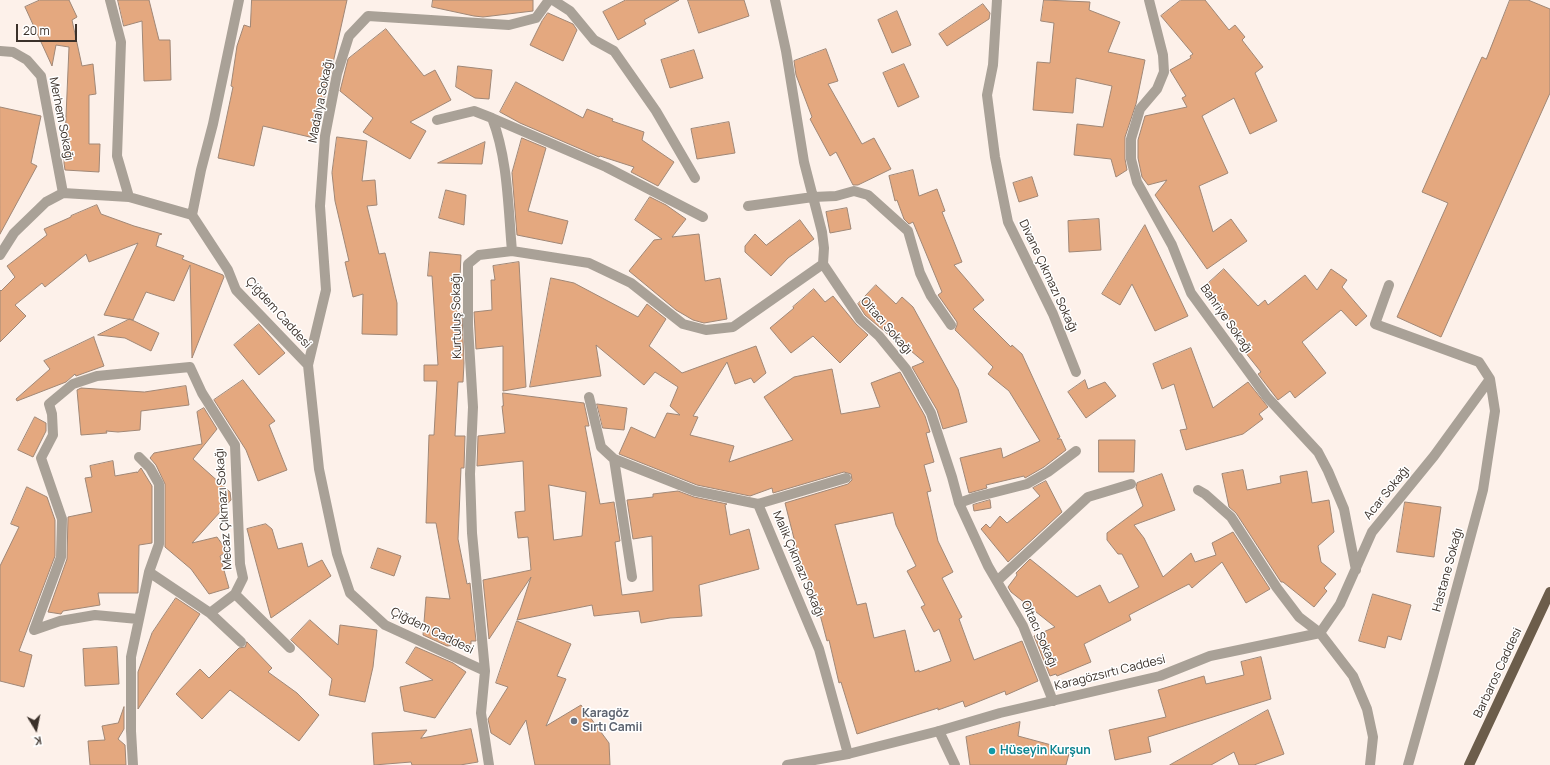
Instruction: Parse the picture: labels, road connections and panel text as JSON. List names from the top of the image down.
{
  "streets": {
    "main road": ["Barbaros Caddesi"],
    "street": [
      "Madalya Sokağı",
      "Merhem Sokağı",
      "Divane Çıkmazı Sokağı",
      "Çiğdem Caddesi",
      "Kurtuluş Sokağı",
      "Bahriye Sokağı",
      "Oltacı Sokağı",
      "Acar Sokağı",
      "Mecaz Çıkmazı Sokağı",
      "Malik Çıkmazı Sokağı",
      "Hastane Sokağı",
      "Karagözsırtı Caddesi"
    ]
  },
  "crossings": [
    ["Madalya Sokağı", "Çiğdem Caddesi"],
    ["Çiğdem Caddesi", "Kurtuluş Sokağı"],
    ["Kurtuluş Sokağı", "Oltacı Sokağı"],
    ["Bahriye Sokağı", "Acar Sokağı"],
    ["Oltacı Sokağı", "Karagözsırtı Caddesi"],
    ["Acar Sokağı", "Hastane Sokağı"],
    ["Acar Sokağı", "Karagözsırtı Caddesi"],
    ["Malik Çıkmazı Sokağı", "Karagözsırtı Caddesi"]
  ],
  "places": ["Karagöz Sırtı Camii", "Hüseyin Kurşun"],
  "scale_bar": "20 m",
  "north": "bottom"
}
